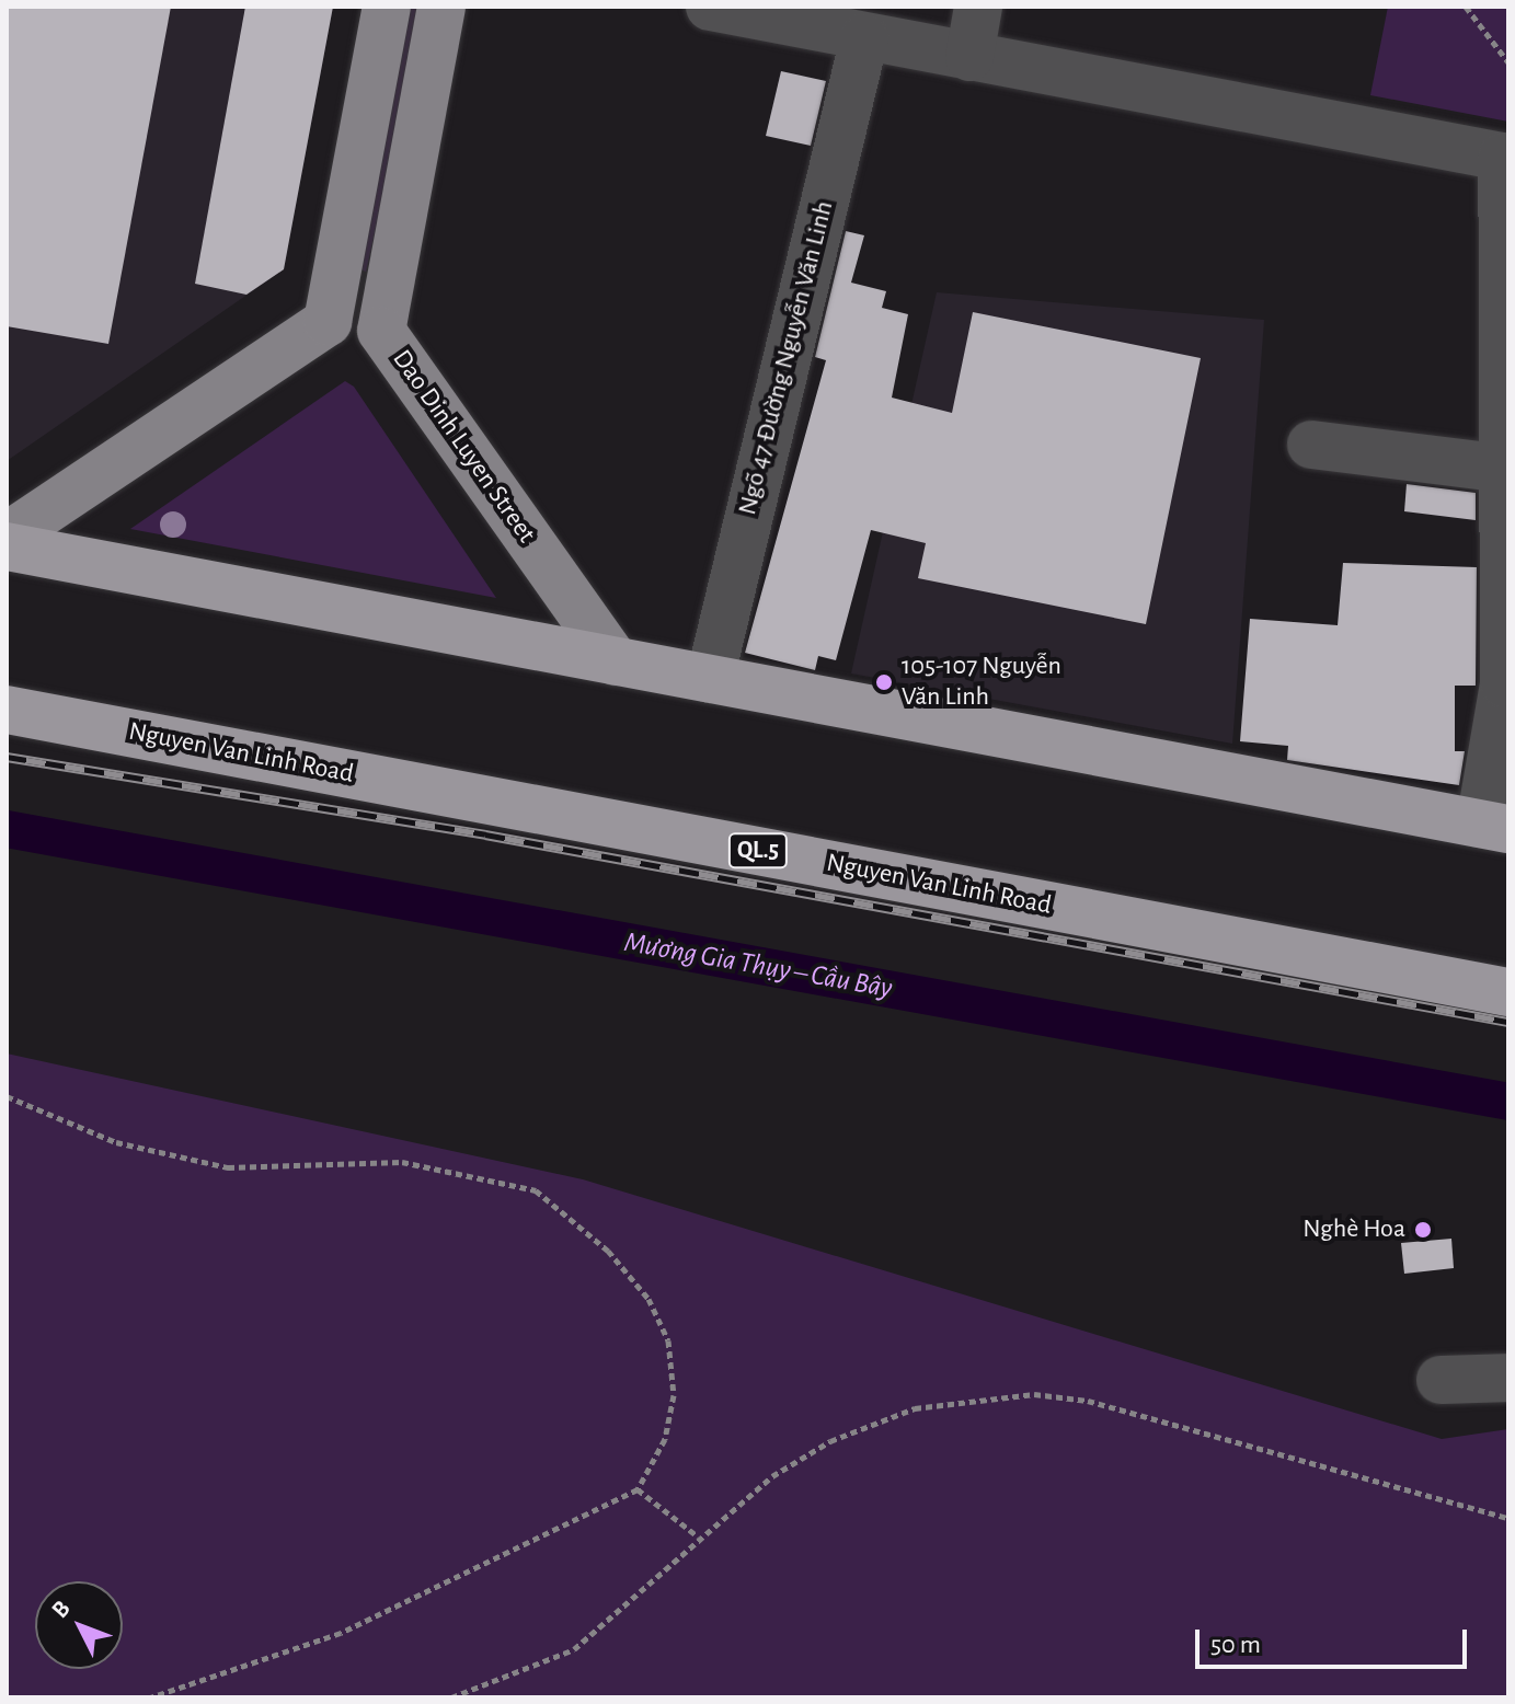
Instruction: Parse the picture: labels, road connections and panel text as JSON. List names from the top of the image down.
{
  "streets": {
    "highway": ["Nguyen Van Linh Road", "QL.5"],
    "main road": ["Dao Dinh Luyen Street"],
    "street": ["Ngõ 47 Đường Nguyễn Văn Linh"]
  },
  "water": ["Mương Gia Thụy – Cầu Bây"],
  "places": ["105-107 Nguyễn Văn Linh", "Nghè Hoa"],
  "scale_bar": "50 m",
  "north": "top left"
}
